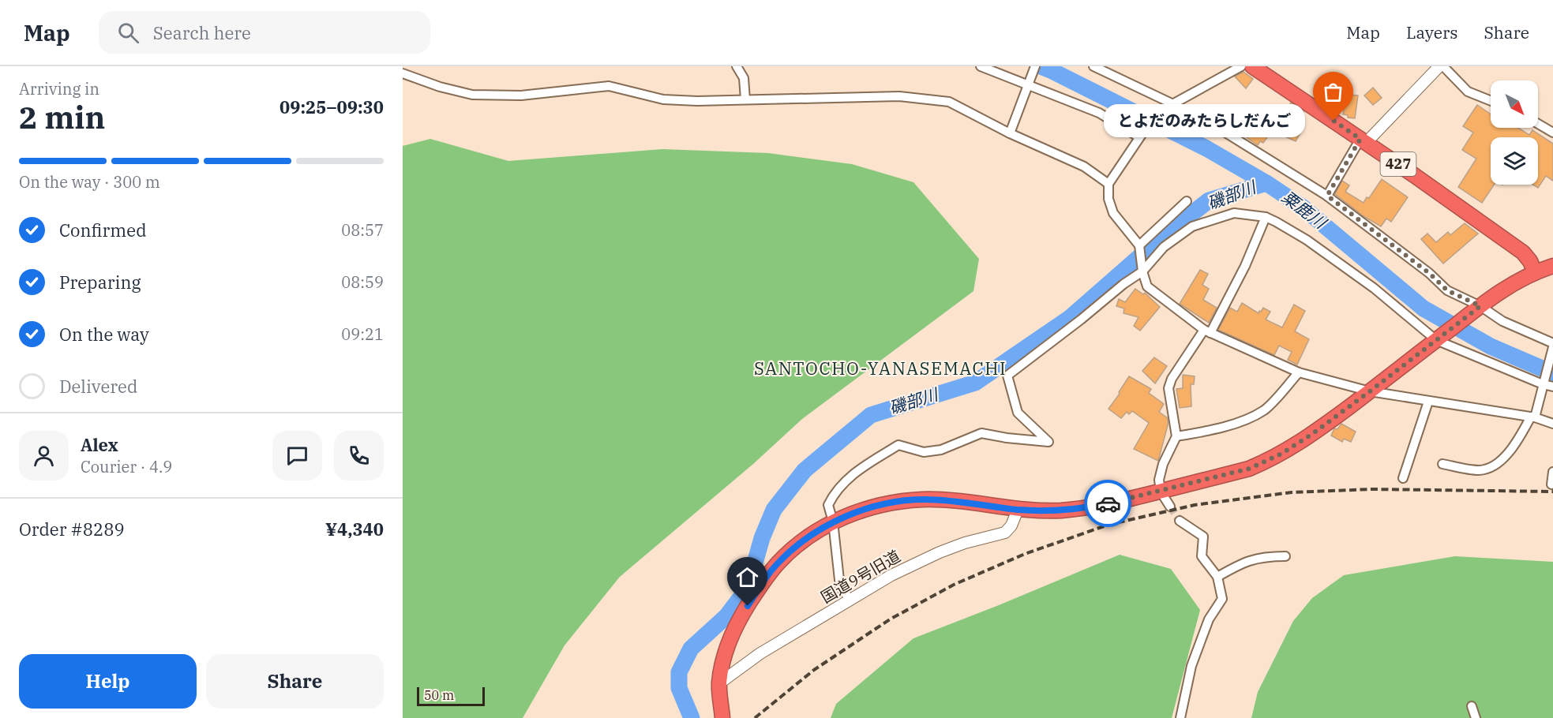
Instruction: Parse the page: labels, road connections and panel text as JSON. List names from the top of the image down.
{
  "streets": {
    "highway": ["427"],
    "street": ["国道9号旧道"]
  },
  "districts": ["SANTOCHO-YANASEMACHI"],
  "water": ["磯部川", "粟鹿川"],
  "places": ["とよだのみたらしだんご"],
  "scale_bar": "50 m",
  "north": "bottom right",
  "page": {
    "header": "Map",
    "search": "Search here",
    "nav": ["Map", "Layers", "Share"],
    "heading": ["2 min", "Arriving in", "09:25–09:30"],
    "panel": [
      "Alex",
      "Courier · 4.9",
      "Order #8289",
      "¥4,340"
    ],
    "bubble": "とよだのみたらしだんご",
    "bar": "On the way · 300 m",
    "list": [
      ["Confirmed", "08:57"],
      ["Preparing", "08:59"],
      ["On the way", "09:21"],
      "Delivered"
    ],
    "buttons": ["Help", "Share"],
    "scale": "50 m"
  }
}
